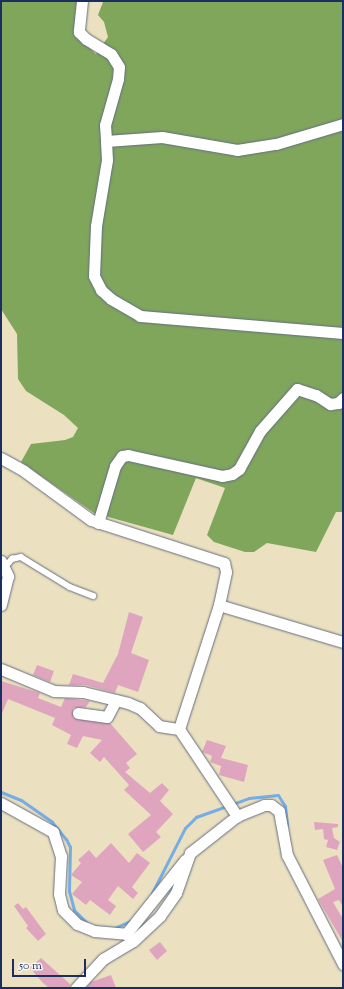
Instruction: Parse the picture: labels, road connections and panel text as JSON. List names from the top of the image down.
{
  "scale_bar": "50 m"
}
